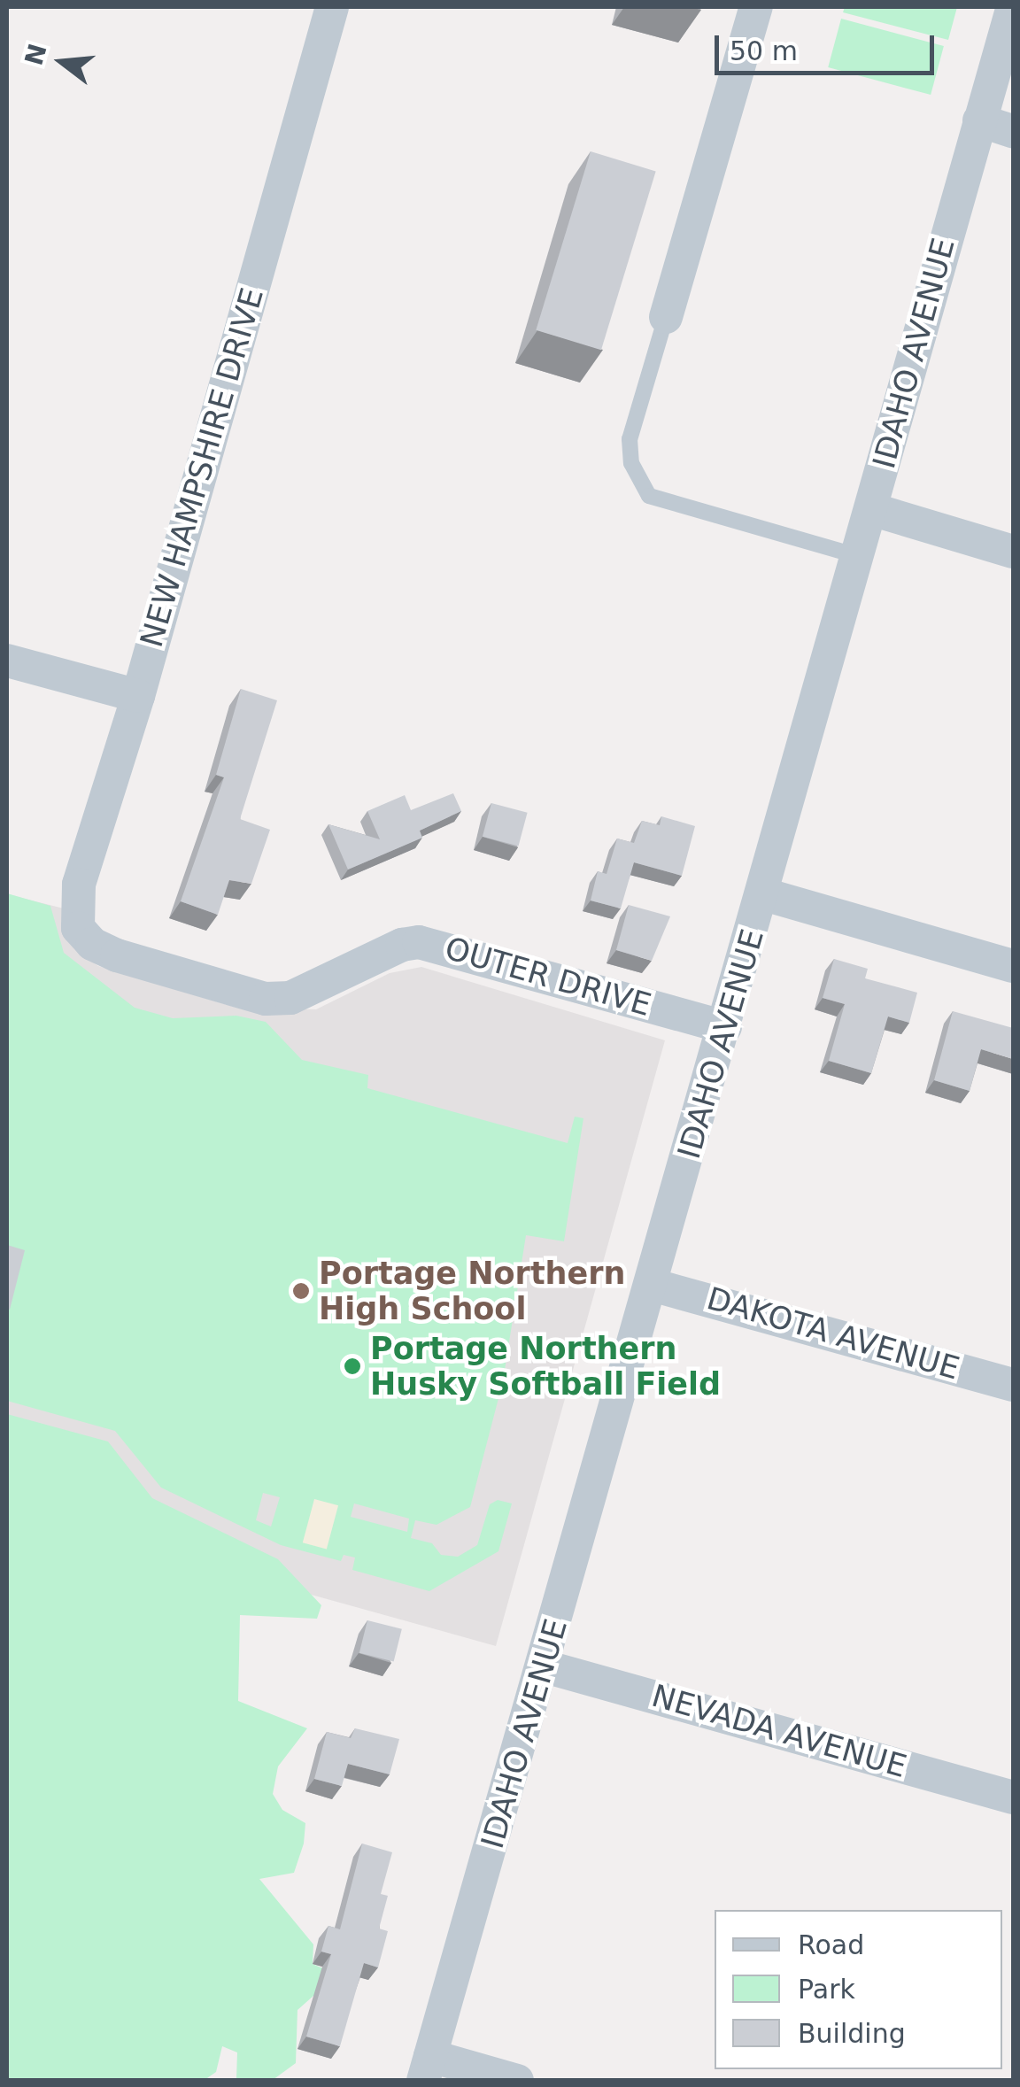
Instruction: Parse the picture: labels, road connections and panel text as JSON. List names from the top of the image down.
{
  "streets": {
    "street": [
      "IDAHO AVENUE",
      "NEW HAMPSHIRE DRIVE",
      "OUTER DRIVE",
      "DAKOTA AVENUE",
      "NEVADA AVENUE"
    ]
  },
  "crossings": [
    ["IDAHO AVENUE", "OUTER DRIVE"],
    ["IDAHO AVENUE", "DAKOTA AVENUE"],
    ["IDAHO AVENUE", "NEVADA AVENUE"],
    ["NEW HAMPSHIRE DRIVE", "OUTER DRIVE"]
  ],
  "places": ["Portage Northern High School", "Portage Northern Husky Softball Field"],
  "legend": ["Road", "Park", "Building"],
  "scale_bar": "50 m",
  "north": "left"
}
